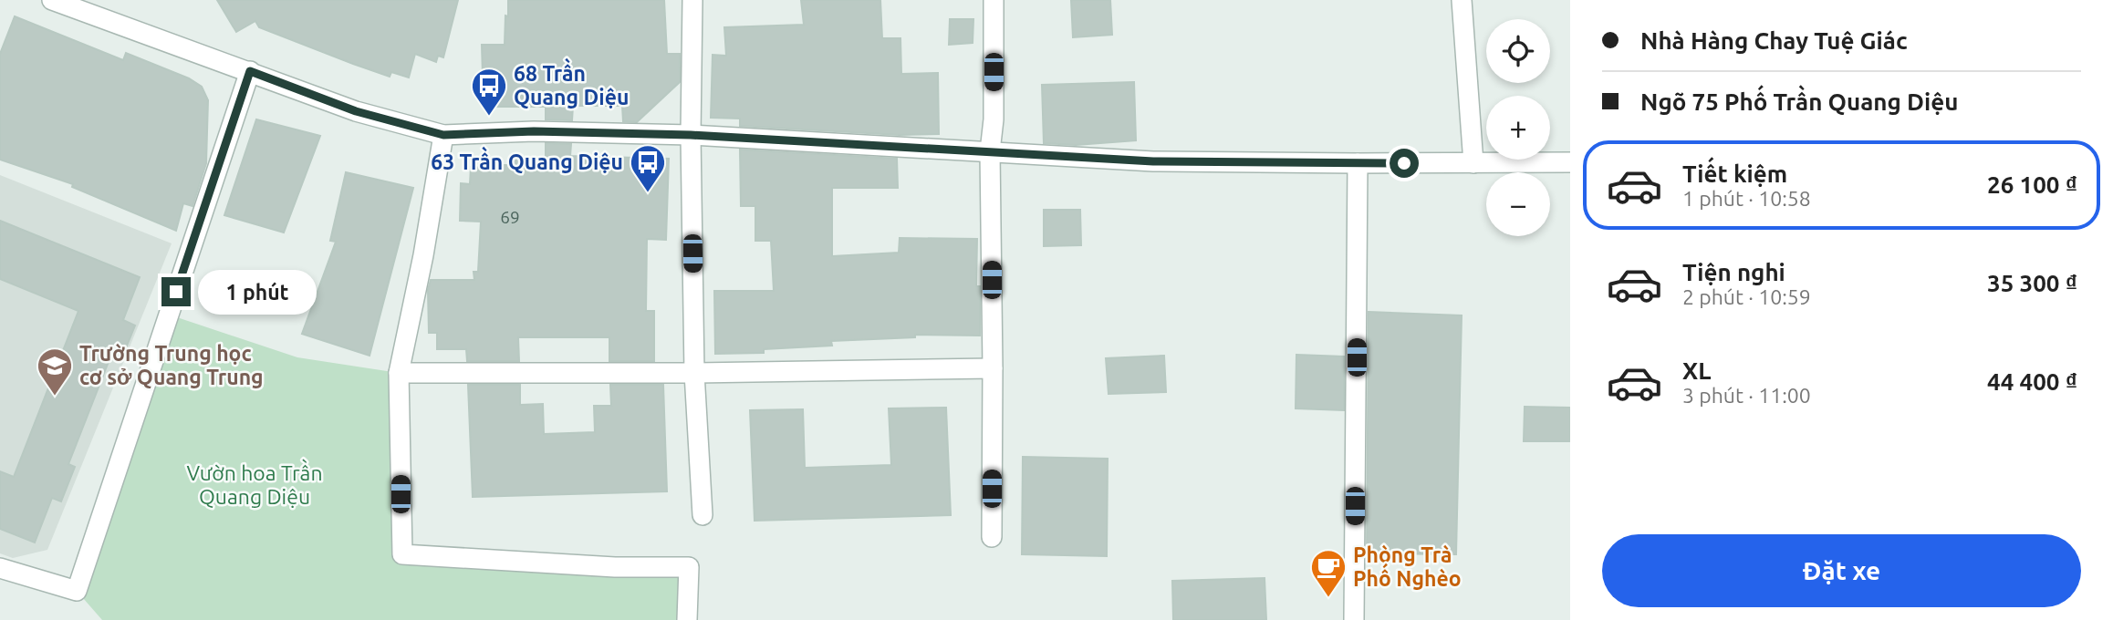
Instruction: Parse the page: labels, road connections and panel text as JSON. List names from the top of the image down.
{
  "parks": ["Vườn hoa Trần Quang Diệu"],
  "places": {
    "bus stop": ["68 Trần Quang Diệu", "63 Trần Quang Diệu"],
    "school or university": ["Trường Trung học cơ sở Quang Trung"],
    "cafe": ["Phòng Trà Phố Nghèo"]
  },
  "house_numbers": ["69"],
  "page": {
    "banner": ["Nhà Hàng Chay Tuệ Giác", "Ngõ 75 Phố Trần Quang Diệu"],
    "map_buttons": ["+", "−"],
    "list": [
      {
        "name": "Tiết kiệm",
        "note": "1 phút · 10:58",
        "value": "26 100 ₫"
      },
      {
        "name": "Tiện nghi",
        "note": "2 phút · 10:59",
        "value": "35 300 ₫"
      },
      {
        "name": "XL",
        "note": "3 phút · 11:00",
        "value": "44 400 ₫"
      }
    ],
    "bubble": "1 phút",
    "buttons": "Đặt xe"
  }
}
